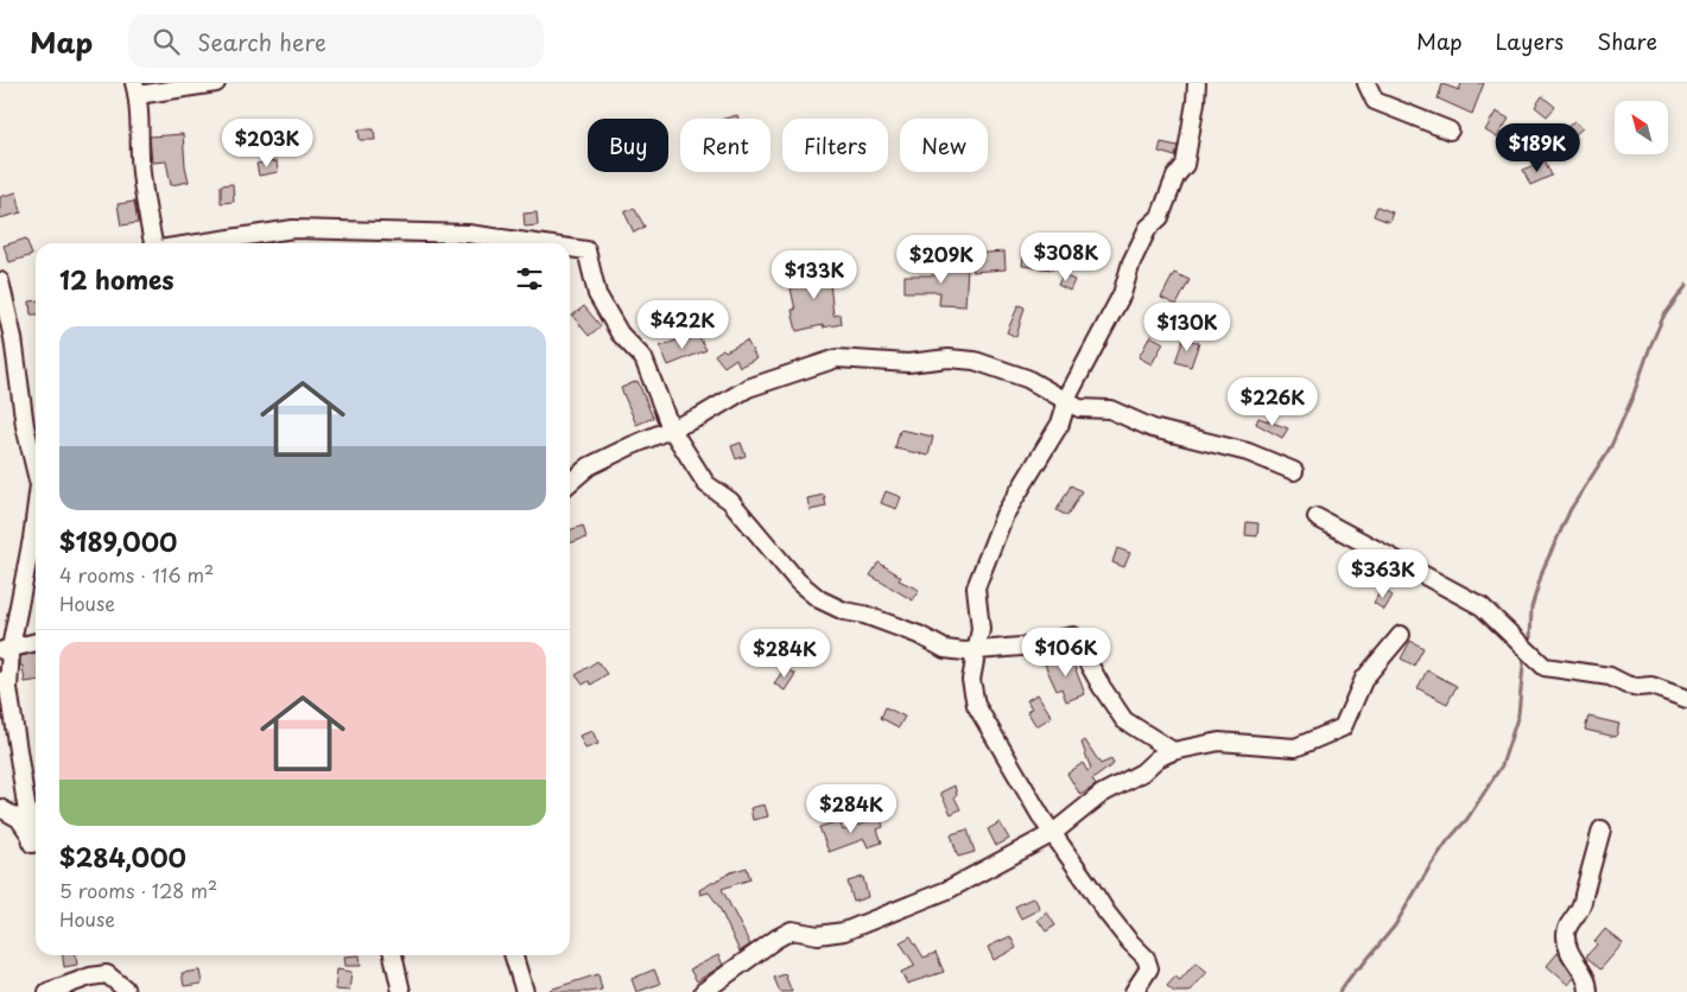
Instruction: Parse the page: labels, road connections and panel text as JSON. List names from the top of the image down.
{
  "north": "top left",
  "page": {
    "header": "Map",
    "search": "Search here",
    "nav": ["Map", "Layers", "Share"],
    "price": [
      "$203K",
      "$189K",
      "$308K",
      "$209K",
      "$133K",
      "$422K",
      "$130K",
      "$226K",
      "$363K",
      "$106K",
      "$284K",
      "$284K"
    ],
    "chip": [
      "Buy",
      "Rent",
      "Filters",
      "New"
    ],
    "heading": "12 homes",
    "list": [
      {
        "name": "$189,000",
        "note": "4 rooms · 116 m² · House"
      },
      {
        "name": "$284,000",
        "note": "5 rooms · 128 m² · House"
      }
    ]
  }
}
